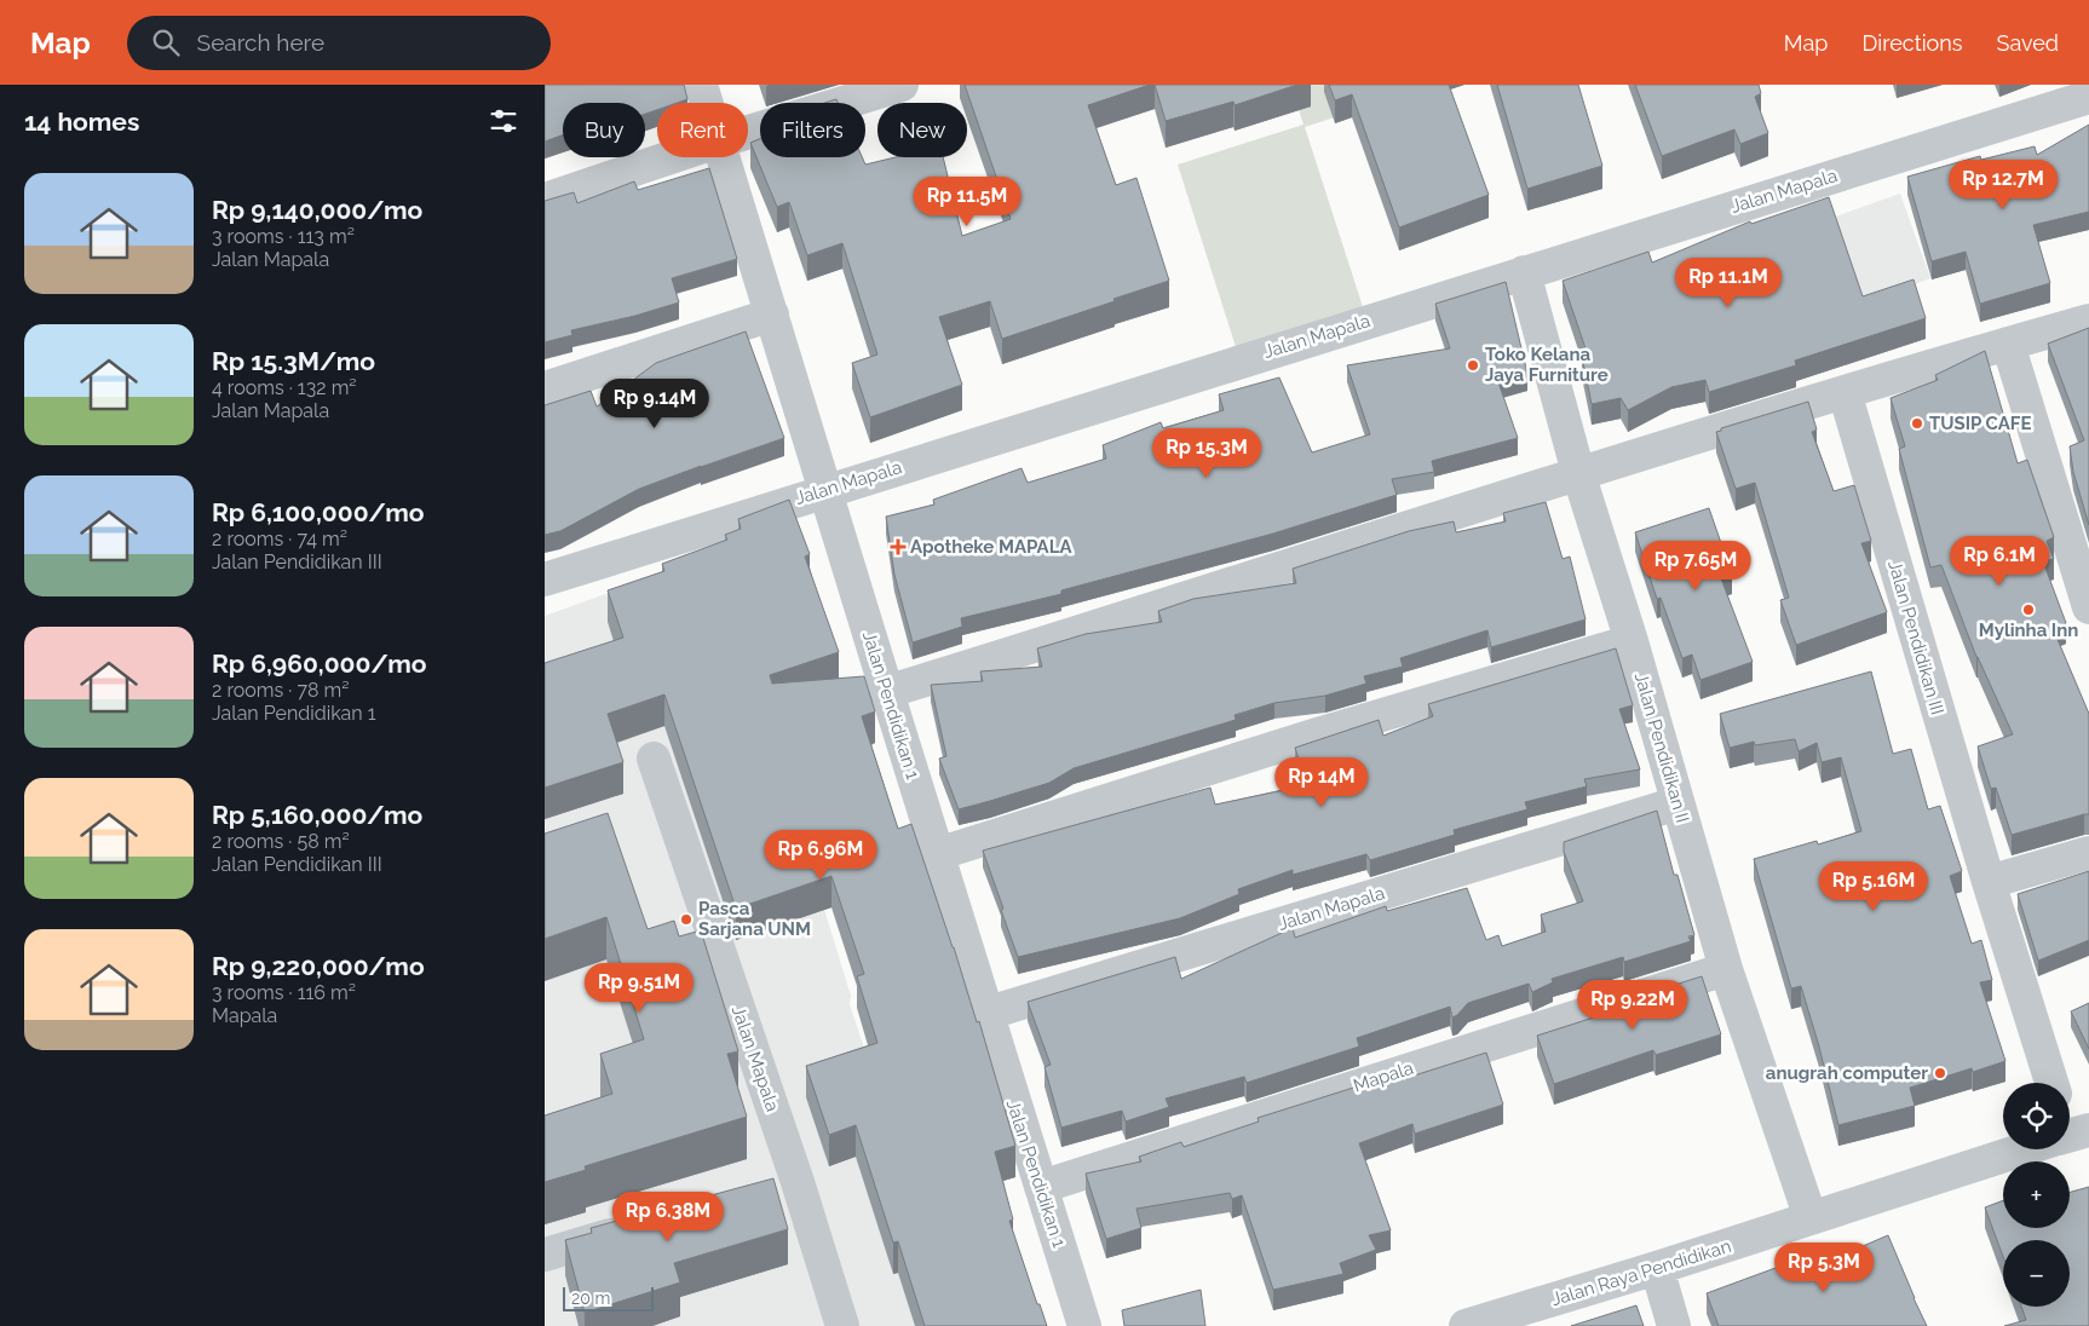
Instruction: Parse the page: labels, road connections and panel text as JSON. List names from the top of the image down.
{
  "streets": {
    "street": [
      "Jalan Mapala",
      "Jalan Pendidikan III",
      "Jalan Pendidikan 1",
      "Jalan Pendidikan II",
      "Mapala",
      "Jalan Raya Pendidikan"
    ]
  },
  "crossings": [
    ["Jalan Mapala", "Jalan Pendidikan 1"],
    ["Jalan Mapala", "Jalan Pendidikan II"],
    ["Jalan Pendidikan 1", "Mapala"],
    ["Jalan Pendidikan II", "Mapala"],
    ["Jalan Pendidikan II", "Jalan Raya Pendidikan"]
  ],
  "places": {
    "other": [
      "Toko Kelana Jaya Furniture",
      "TUSIP CAFE",
      "Mylinha Inn",
      "Pasca Sarjana UNM",
      "anugrah computer"
    ],
    "health": ["Apotheke MAPALA"]
  },
  "scale_bar": "20 m",
  "page": {
    "header": "Map",
    "search": "Search here",
    "nav": ["Map", "Directions", "Saved"],
    "heading": "14 homes",
    "chip": [
      "Buy",
      "Rent",
      "Filters",
      "New"
    ],
    "list": [
      {
        "name": "Rp 9,140,000/mo",
        "note": "3 rooms · 113 m² · Jalan Mapala"
      },
      {
        "name": "Rp 15.3M/mo",
        "note": "4 rooms · 132 m² · Jalan Mapala"
      },
      {
        "name": "Rp 6,100,000/mo",
        "note": "2 rooms · 74 m² · Jalan Pendidikan III"
      },
      {
        "name": "Rp 6,960,000/mo",
        "note": "2 rooms · 78 m² · Jalan Pendidikan 1"
      },
      {
        "name": "Rp 5,160,000/mo",
        "note": "2 rooms · 58 m² · Jalan Pendidikan III"
      },
      {
        "name": "Rp 9,220,000/mo",
        "note": "3 rooms · 116 m² · Mapala"
      }
    ],
    "price": [
      "Rp 12.7M",
      "Rp 11.5M",
      "Rp 11.1M",
      "Rp 9.14M",
      "Rp 15.3M",
      "Rp 6.1M",
      "Rp 7.65M",
      "Rp 14M",
      "Rp 6.96M",
      "Rp 5.16M",
      "Rp 9.51M",
      "Rp 9.22M",
      "Rp 6.38M",
      "Rp 5.3M"
    ],
    "map_buttons": ["+", "−"],
    "scale": "20 m"
  }
}
